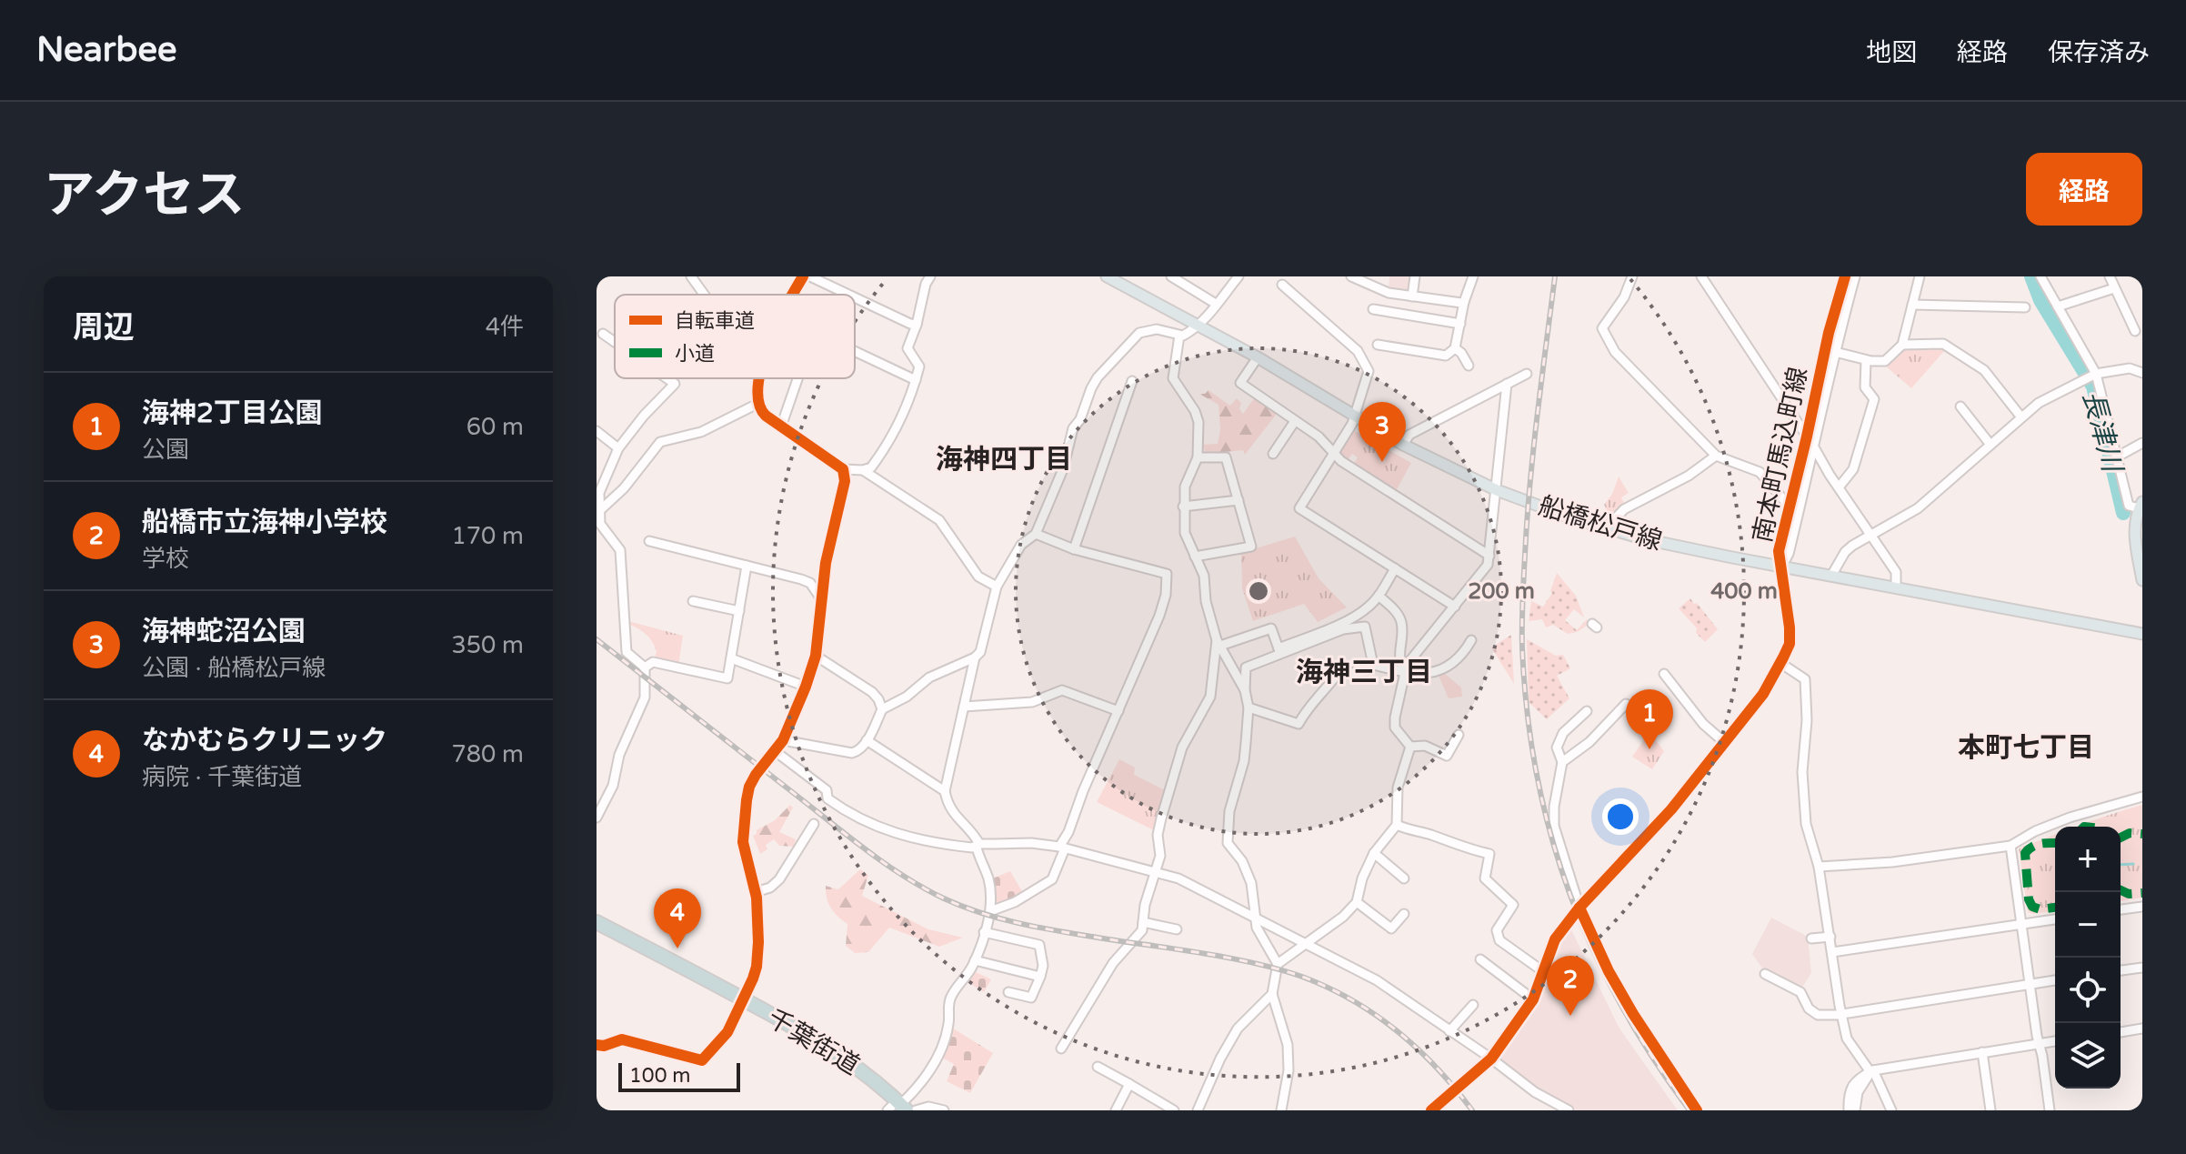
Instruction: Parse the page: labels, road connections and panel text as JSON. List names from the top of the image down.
{
  "streets": {
    "highway": ["千葉街道"],
    "main road": ["船橋松戸線"],
    "street": ["南本町馬込町線"]
  },
  "crossings": [
    ["南本町馬込町線", "船橋松戸線"]
  ],
  "districts": ["海神四丁目", "海神三丁目", "本町七丁目"],
  "water": ["長津川"],
  "legend": ["自転車道", "小道"],
  "scale_bar": "100 m",
  "page": {
    "header": "Nearbee",
    "nav": ["地図", "経路", "保存済み"],
    "title": "アクセス",
    "buttons": "経路",
    "heading": ["周辺", "4件"],
    "list": [
      {
        "mark": "1",
        "name": "海神2丁目公園",
        "note": "公園",
        "value": "60 m"
      },
      {
        "mark": "2",
        "name": "船橋市立海神小学校",
        "note": "学校",
        "value": "170 m"
      },
      {
        "mark": "3",
        "name": "海神蛇沼公園",
        "note": "公園 · 船橋松戸線",
        "value": "350 m"
      },
      {
        "mark": "4",
        "name": "なかむらクリニック",
        "note": "病院 · 千葉街道",
        "value": "780 m"
      }
    ],
    "pins": [
      "3",
      "1",
      "4",
      "2"
    ],
    "map_buttons": ["+", "−"],
    "scale": "100 m"
  },
  "rings": ["200 m", "400 m"]
}
